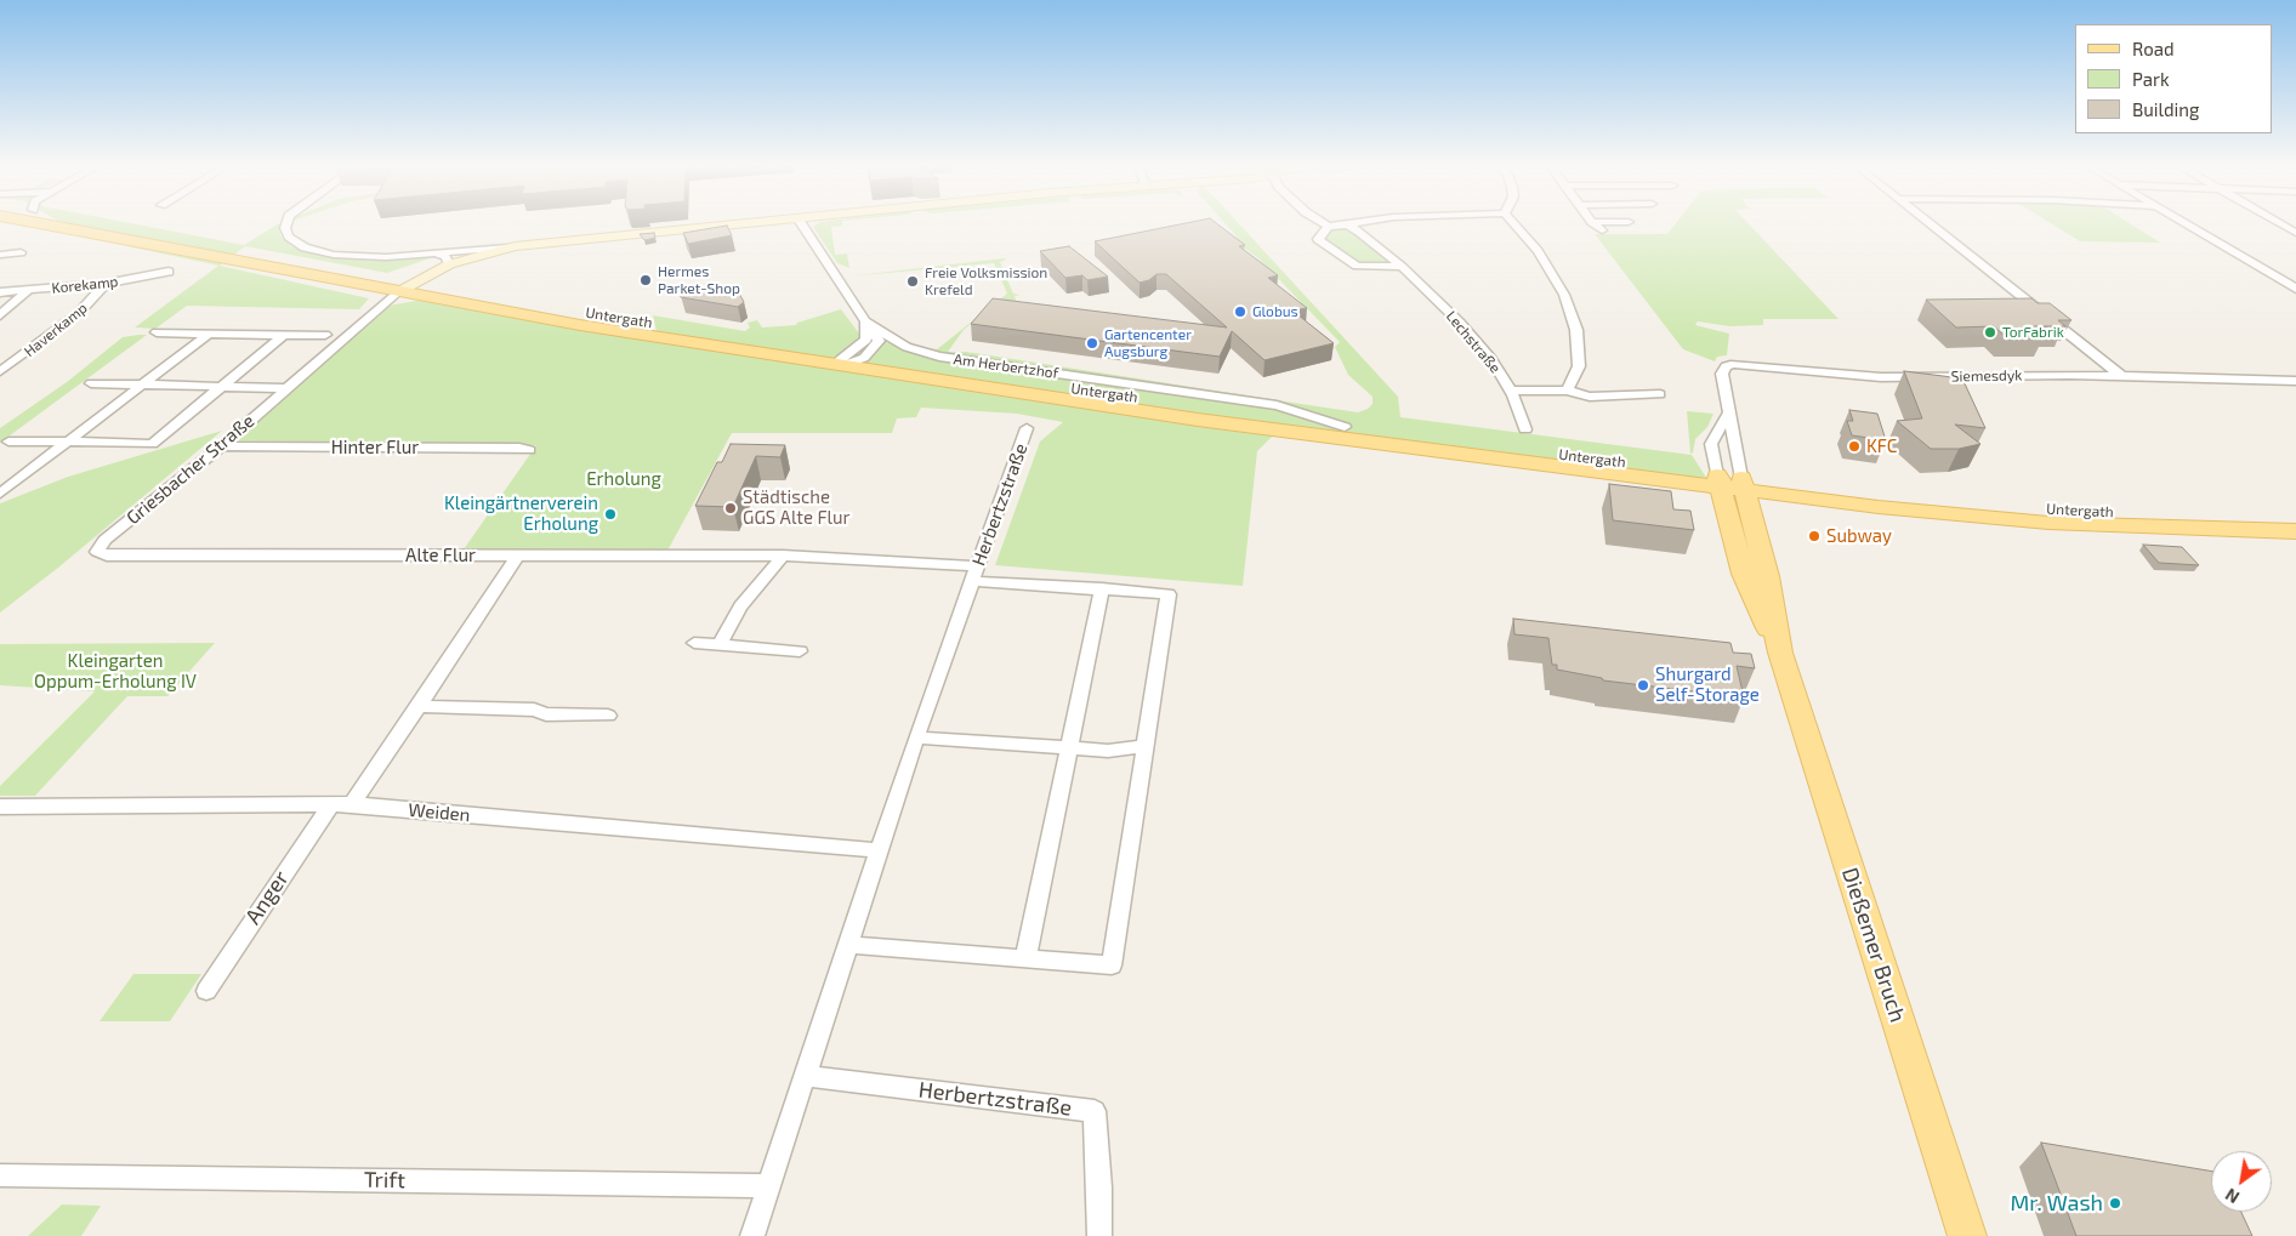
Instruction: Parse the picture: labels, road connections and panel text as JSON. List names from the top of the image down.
{
  "streets": {
    "main road": ["Untergath", "Dießemer Bruch"],
    "street": [
      "Korekamp",
      "Haverkamp",
      "Lechstraße",
      "Am Herbertzhof",
      "Siemesdyk",
      "Hinter Flur",
      "Griesbacher Straße",
      "Herbertzstraße",
      "Alte Flur",
      "Weiden",
      "Anger",
      "Trift"
    ]
  },
  "crossings": [
    ["Korekamp", "Haverkamp"],
    ["Untergath", "Am Herbertzhof"],
    ["Untergath", "Siemesdyk"],
    ["Untergath", "Griesbacher Straße"],
    ["Untergath", "Dießemer Bruch"],
    ["Siemesdyk", "Dießemer Bruch"],
    ["Hinter Flur", "Griesbacher Straße"],
    ["Griesbacher Straße", "Alte Flur"],
    ["Herbertzstraße", "Alte Flur"],
    ["Herbertzstraße", "Weiden"],
    ["Herbertzstraße", "Trift"],
    ["Weiden", "Anger"]
  ],
  "parks": ["Erholung", "Kleingarten Oppum-Erholung IV"],
  "places": [
    "Hermes Parket-Shop",
    "Freie Volksmission Krefeld",
    "Globus",
    "TorFabrik",
    "Gartencenter Augsburg",
    "KFC",
    "Städtische GGS Alte Flur",
    "Kleingärtnerverein Erholung",
    "Subway",
    "Shurgard Self-Storage",
    "Mr. Wash"
  ],
  "legend": ["Road", "Park", "Building"],
  "north": "bottom left"
}
